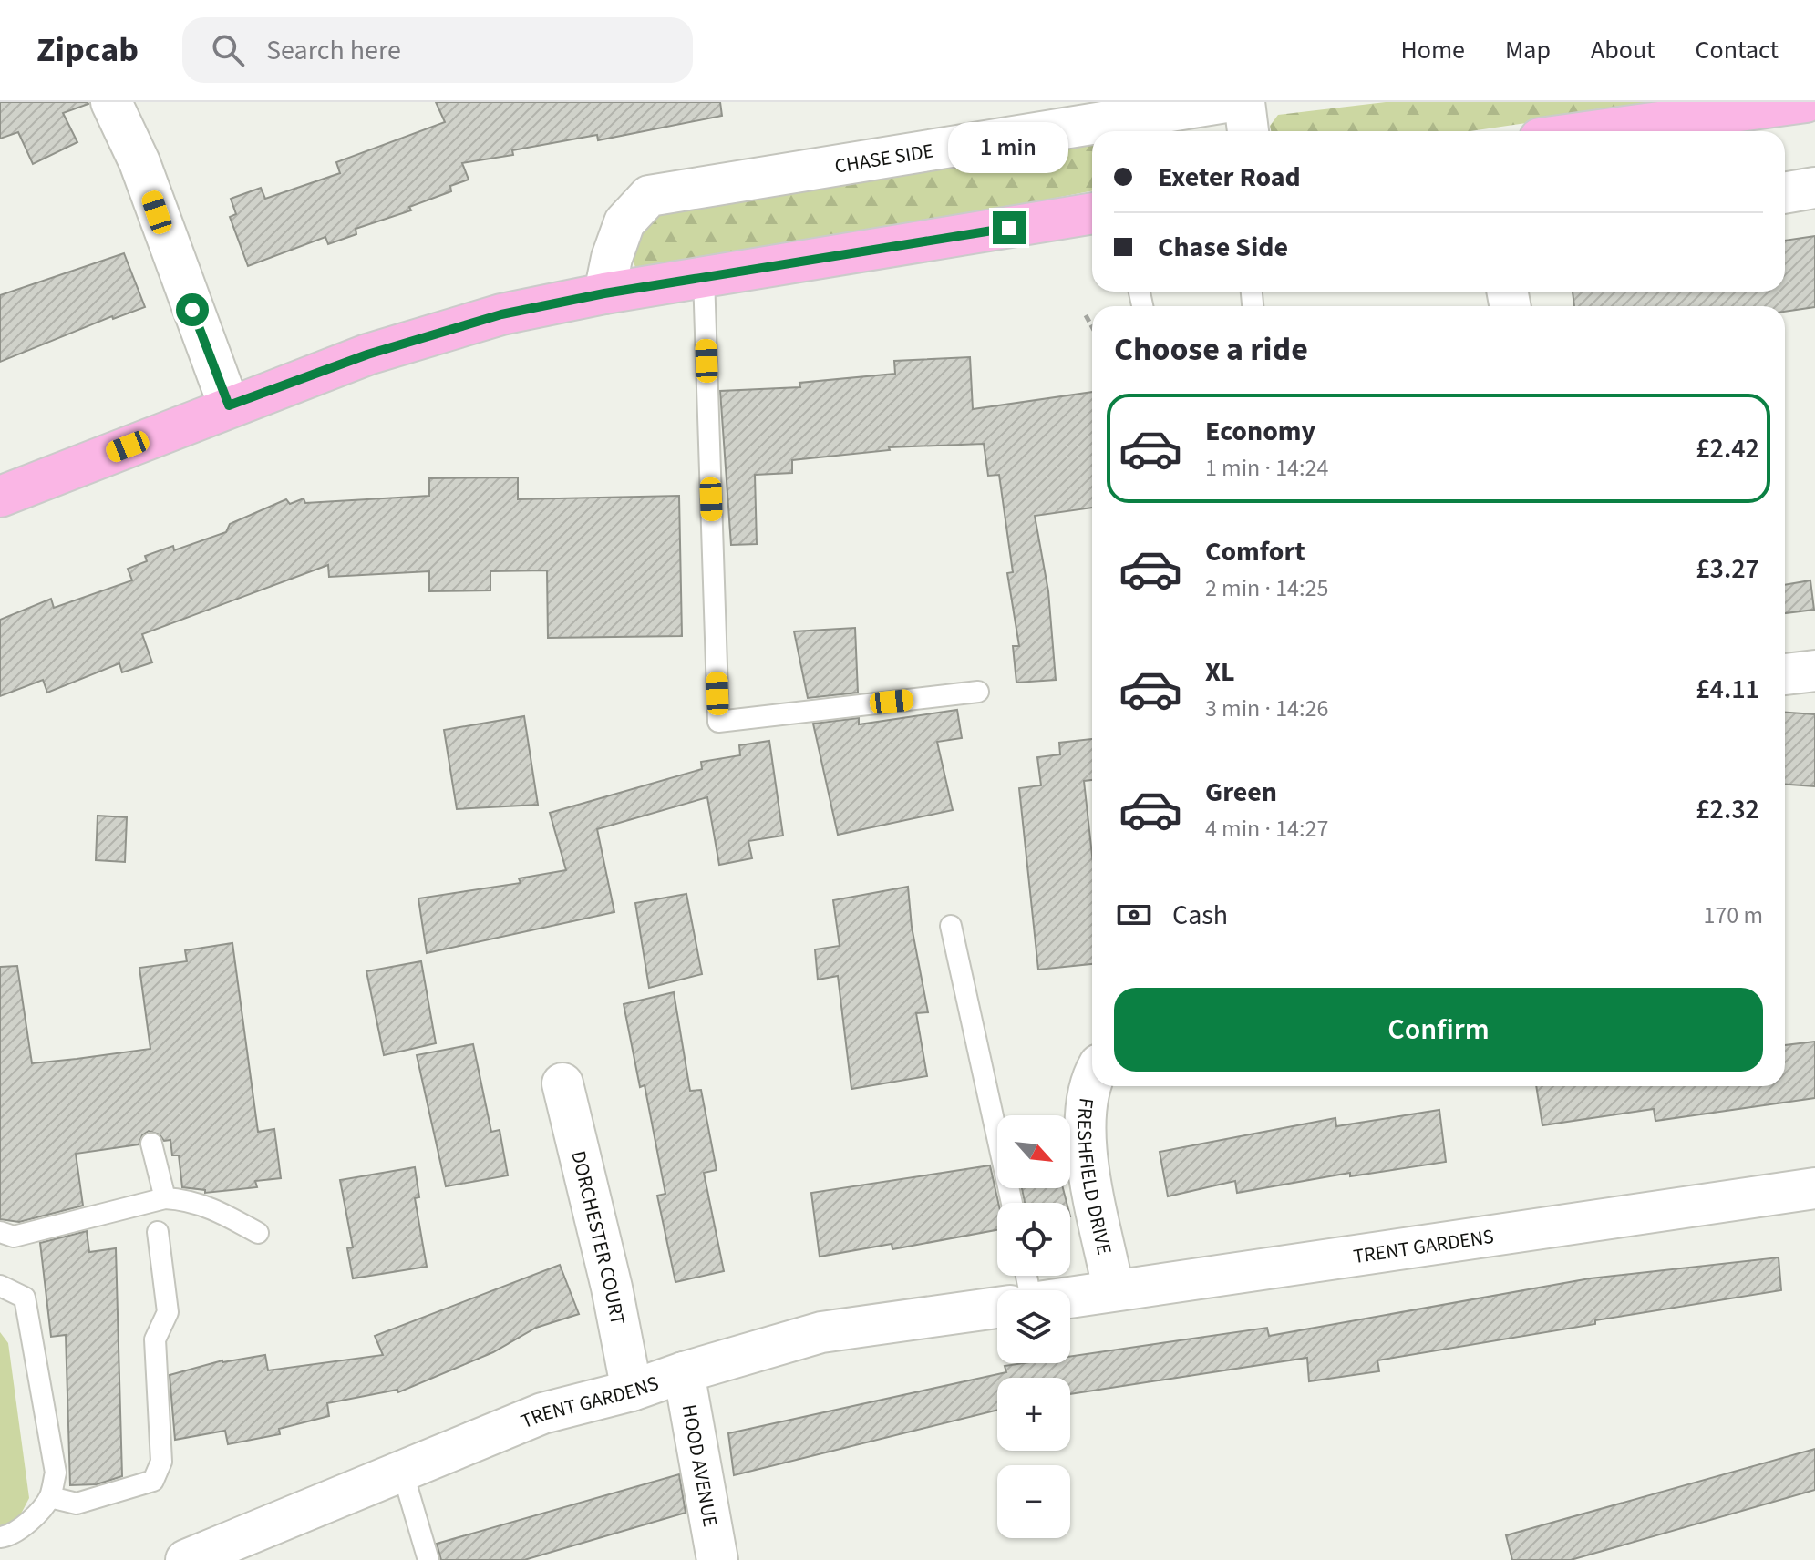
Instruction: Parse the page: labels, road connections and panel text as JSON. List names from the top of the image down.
{
  "streets": {
    "street": [
      "CHASE SIDE",
      "FRESHFIELD DRIVE",
      "DORCHESTER COURT",
      "TRENT GARDENS",
      "HOOD AVENUE"
    ]
  },
  "crossings": [
    ["FRESHFIELD DRIVE", "TRENT GARDENS"],
    ["DORCHESTER COURT", "TRENT GARDENS"],
    ["TRENT GARDENS", "HOOD AVENUE"]
  ],
  "north": "bottom right",
  "page": {
    "header": "Zipcab",
    "search": "Search here",
    "nav": [
      "Home",
      "Map",
      "About",
      "Contact"
    ],
    "bubble": "1 min",
    "banner": ["Exeter Road", "Chase Side"],
    "heading": "Choose a ride",
    "list": [
      {
        "name": "Economy",
        "note": "1 min · 14:24",
        "value": "£2.42"
      },
      {
        "name": "Comfort",
        "note": "2 min · 14:25",
        "value": "£3.27"
      },
      {
        "name": "XL",
        "note": "3 min · 14:26",
        "value": "£4.11"
      },
      {
        "name": "Green",
        "note": "4 min · 14:27",
        "value": "£2.32"
      }
    ],
    "pay": ["Cash", "170 m"],
    "buttons": "Confirm",
    "map_buttons": ["+", "−"]
  }
}
